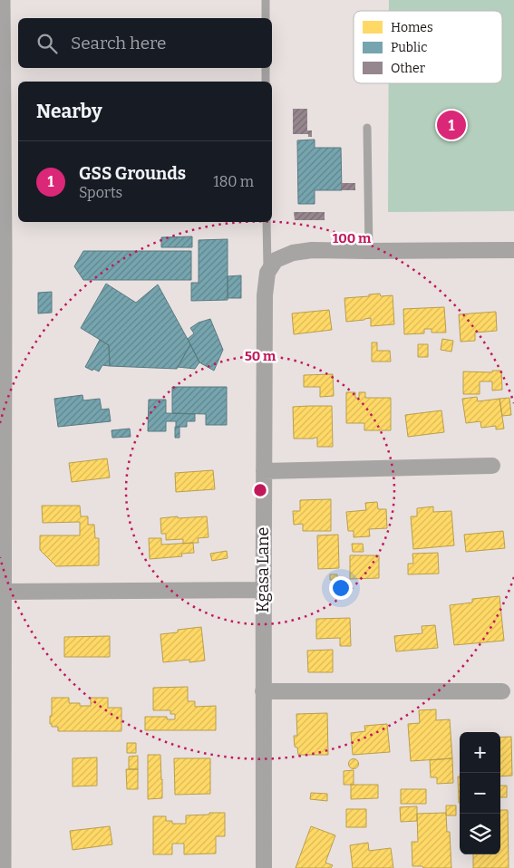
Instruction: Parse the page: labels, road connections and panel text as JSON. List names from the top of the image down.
{
  "streets": {
    "street": ["Kgasa Lane"]
  },
  "legend": ["Homes", "Public", "Other"],
  "page": {
    "search": "Search here",
    "heading": "Nearby",
    "pins": "1",
    "list": [
      {
        "mark": "1",
        "name": "GSS Grounds",
        "note": "Sports",
        "value": "180 m"
      }
    ],
    "map_buttons": ["+", "−"]
  },
  "rings": ["100 m", "50 m"]
}
